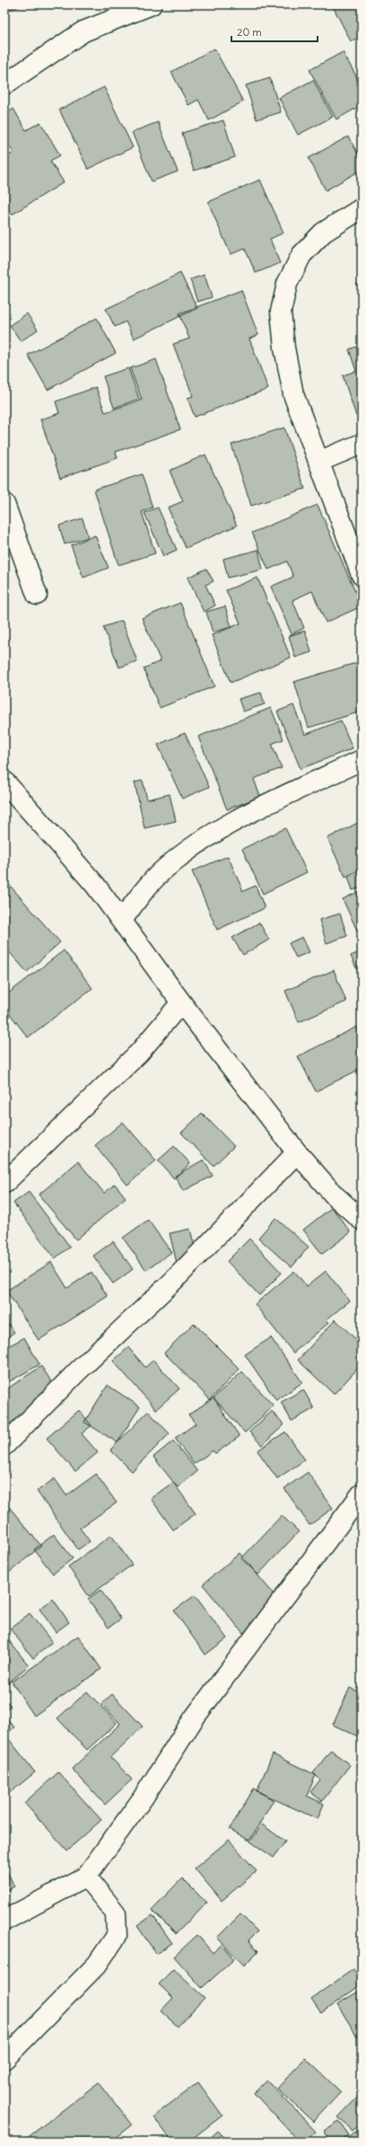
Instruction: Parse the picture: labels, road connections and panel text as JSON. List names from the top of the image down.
{
  "scale_bar": "20 m"
}
